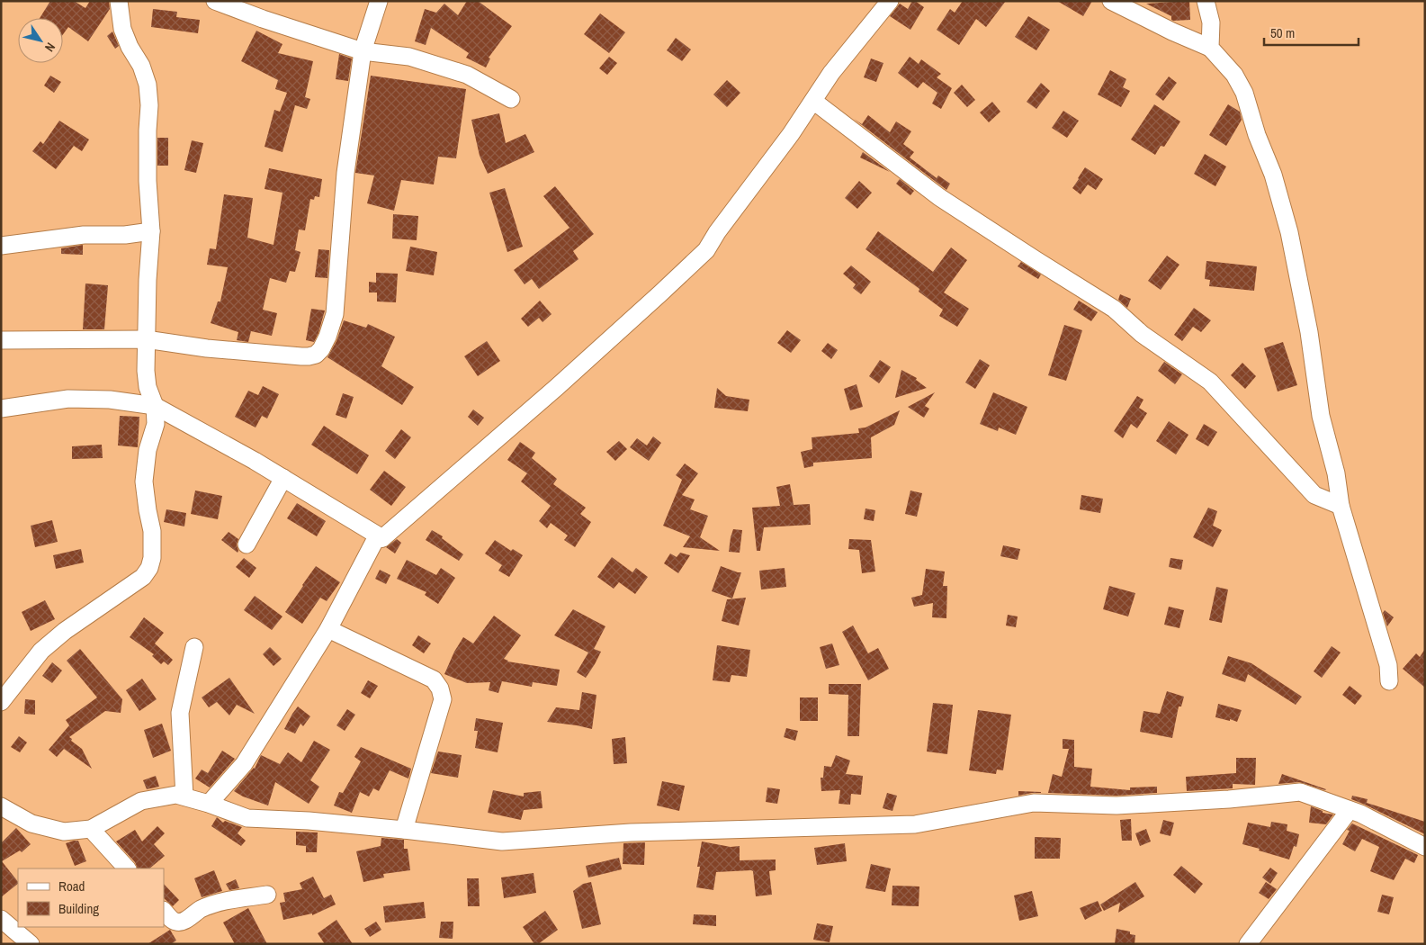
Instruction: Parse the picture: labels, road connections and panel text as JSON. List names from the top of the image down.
{
  "legend": ["Road", "Building"],
  "scale_bar": "50 m",
  "north": "bottom right"
}
